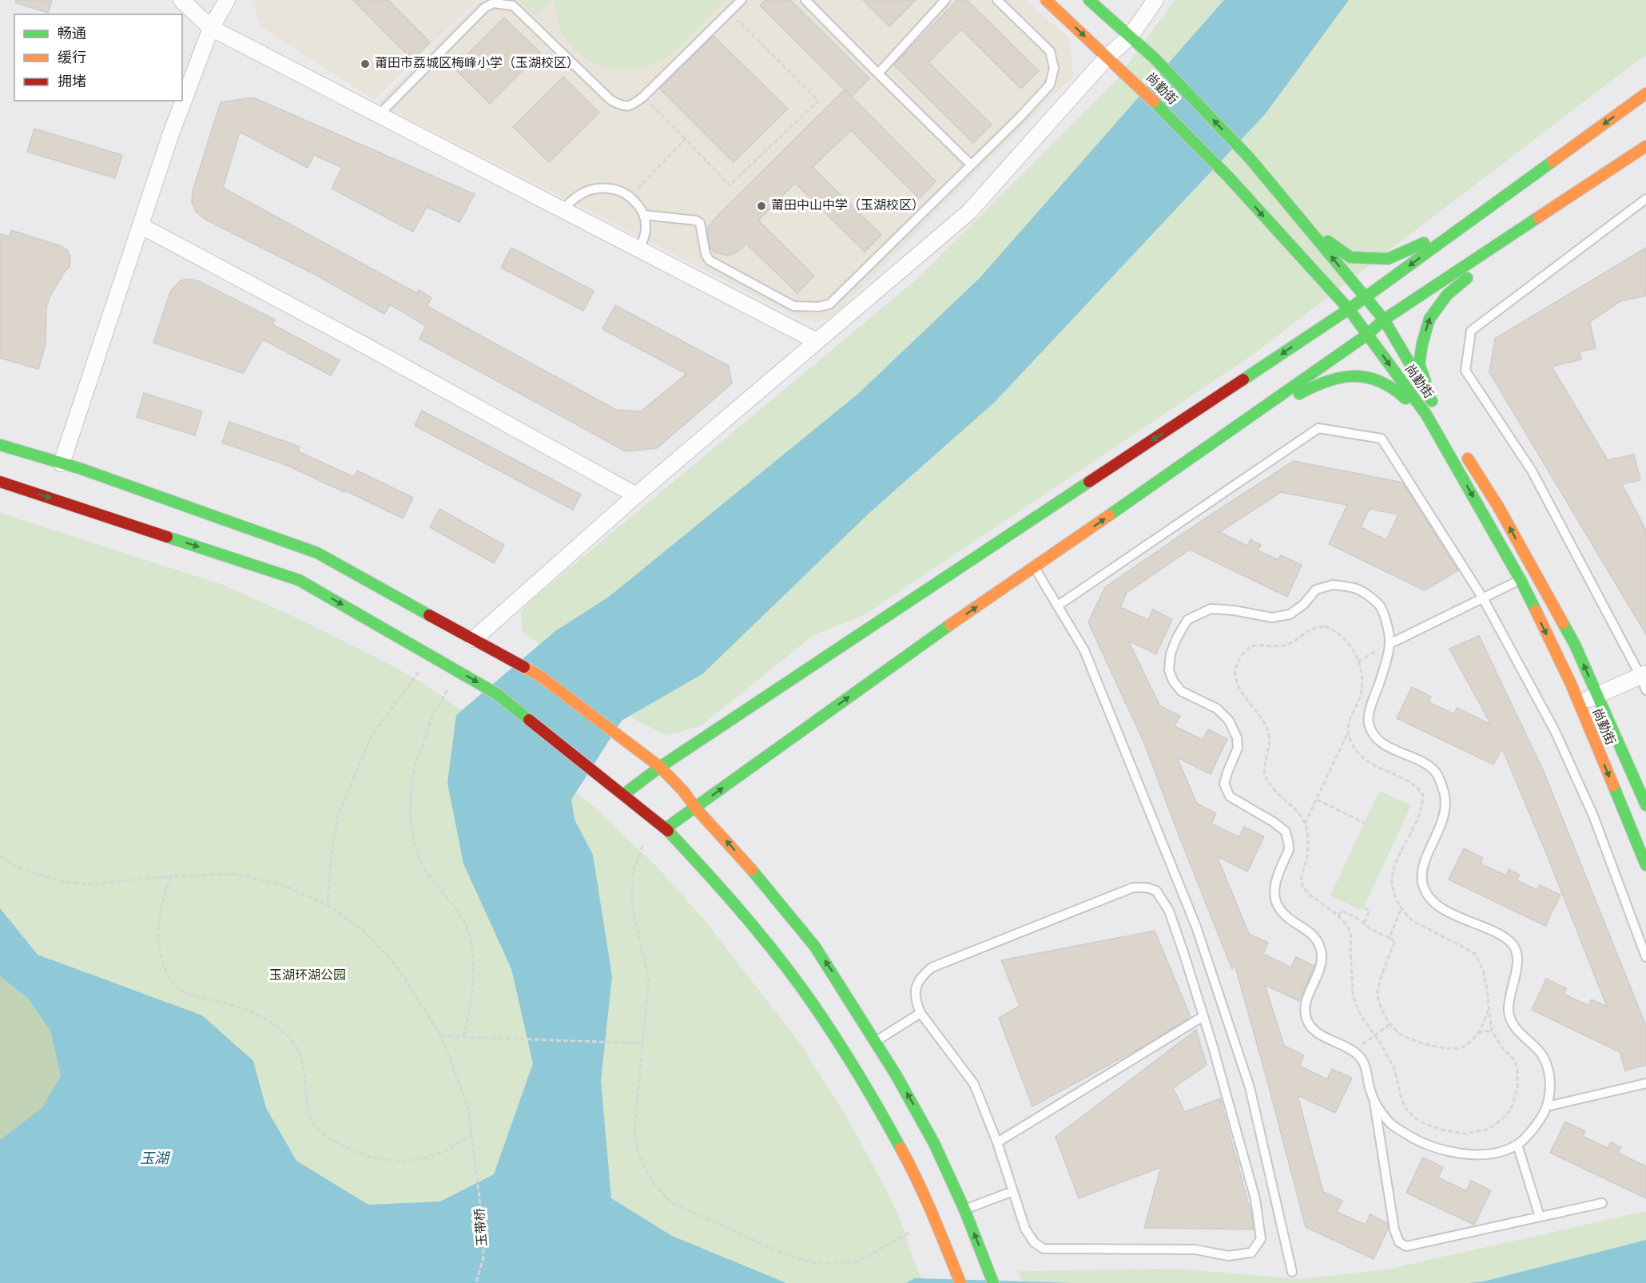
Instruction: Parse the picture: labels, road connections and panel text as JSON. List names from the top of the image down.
{
  "streets": {
    "main road": ["尚勤街"],
    "path": ["玉带桥"]
  },
  "water": ["玉湖"],
  "parks": ["玉湖环湖公园"],
  "places": ["莆田市荔城区梅峰小学（玉湖校区）", "莆田中山中学（玉湖校区）"],
  "legend": ["畅通", "缓行", "拥堵"]
}
